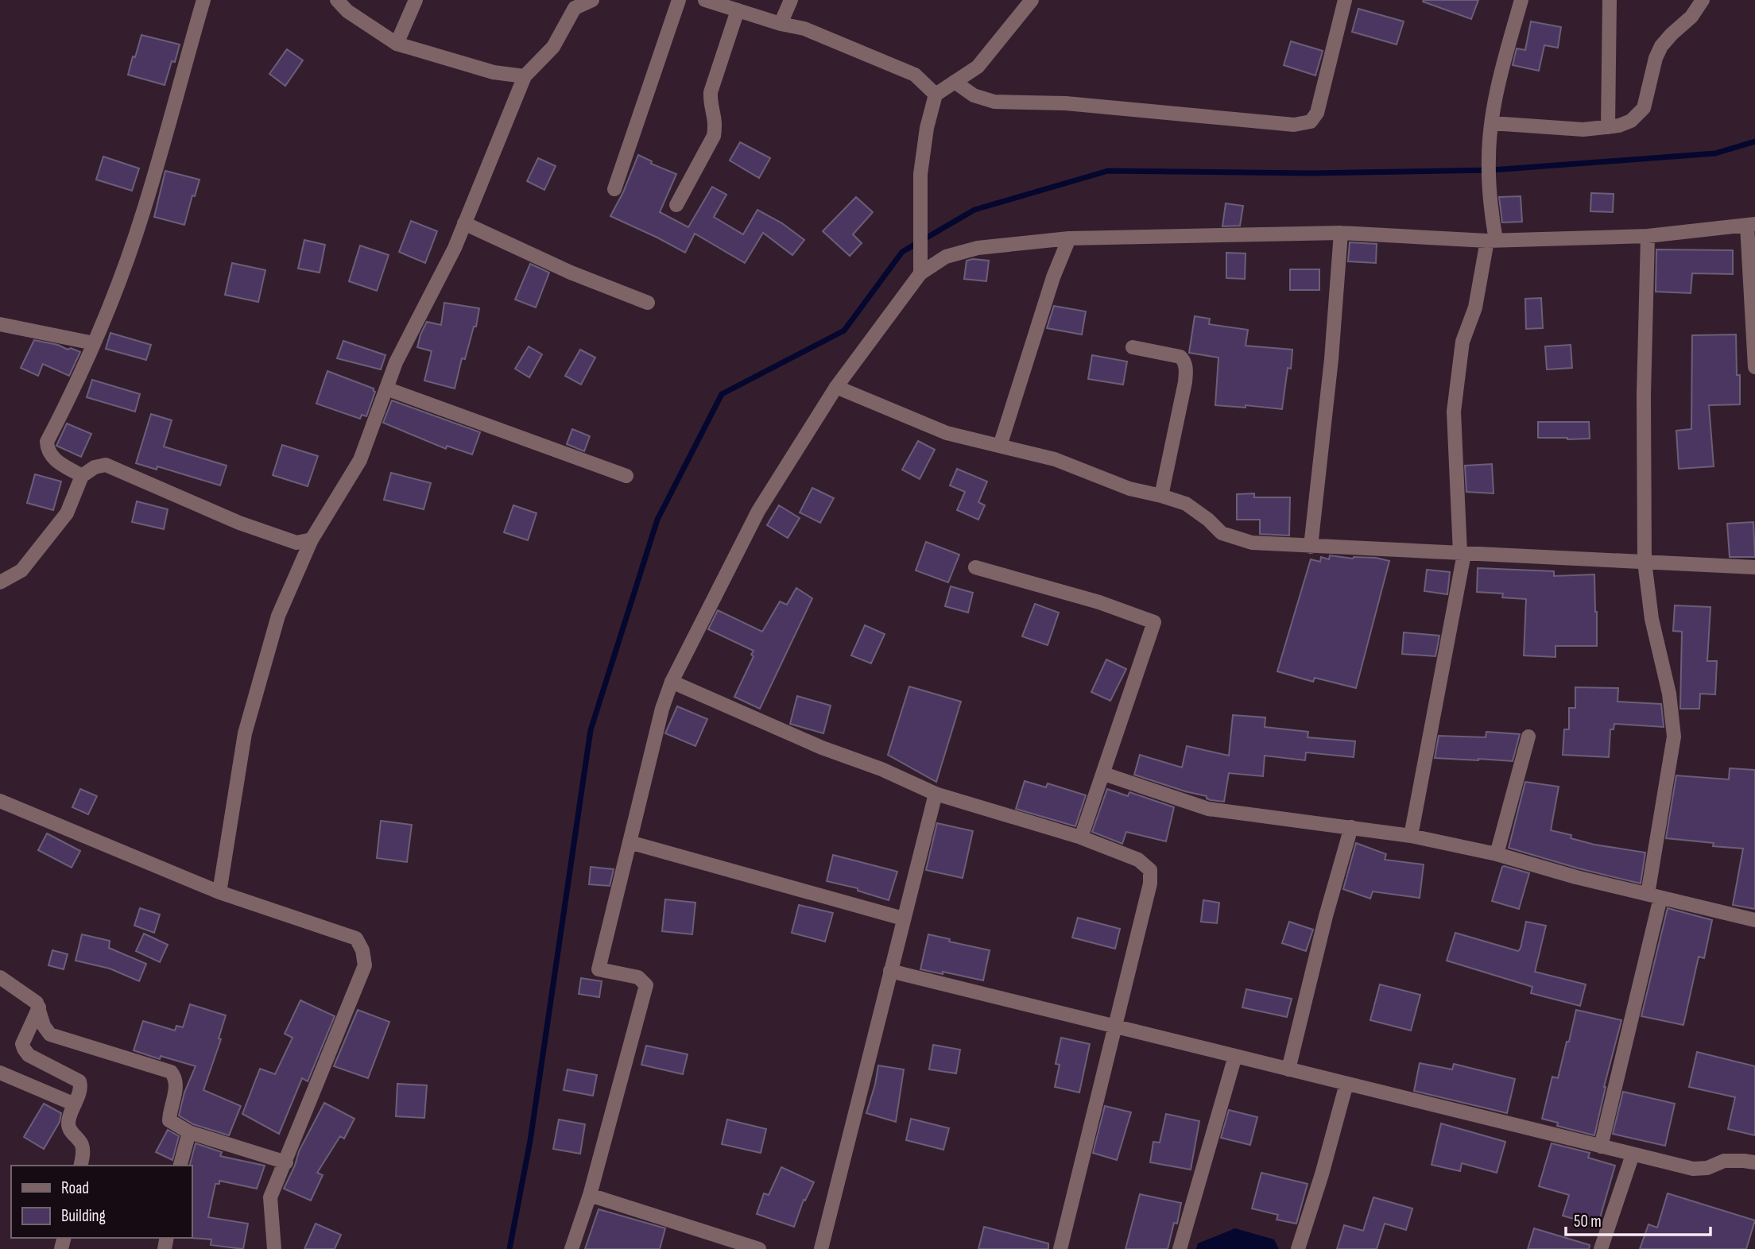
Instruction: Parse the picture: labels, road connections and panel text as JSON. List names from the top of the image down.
{
  "legend": ["Road", "Building"],
  "scale_bar": "50 m"
}
